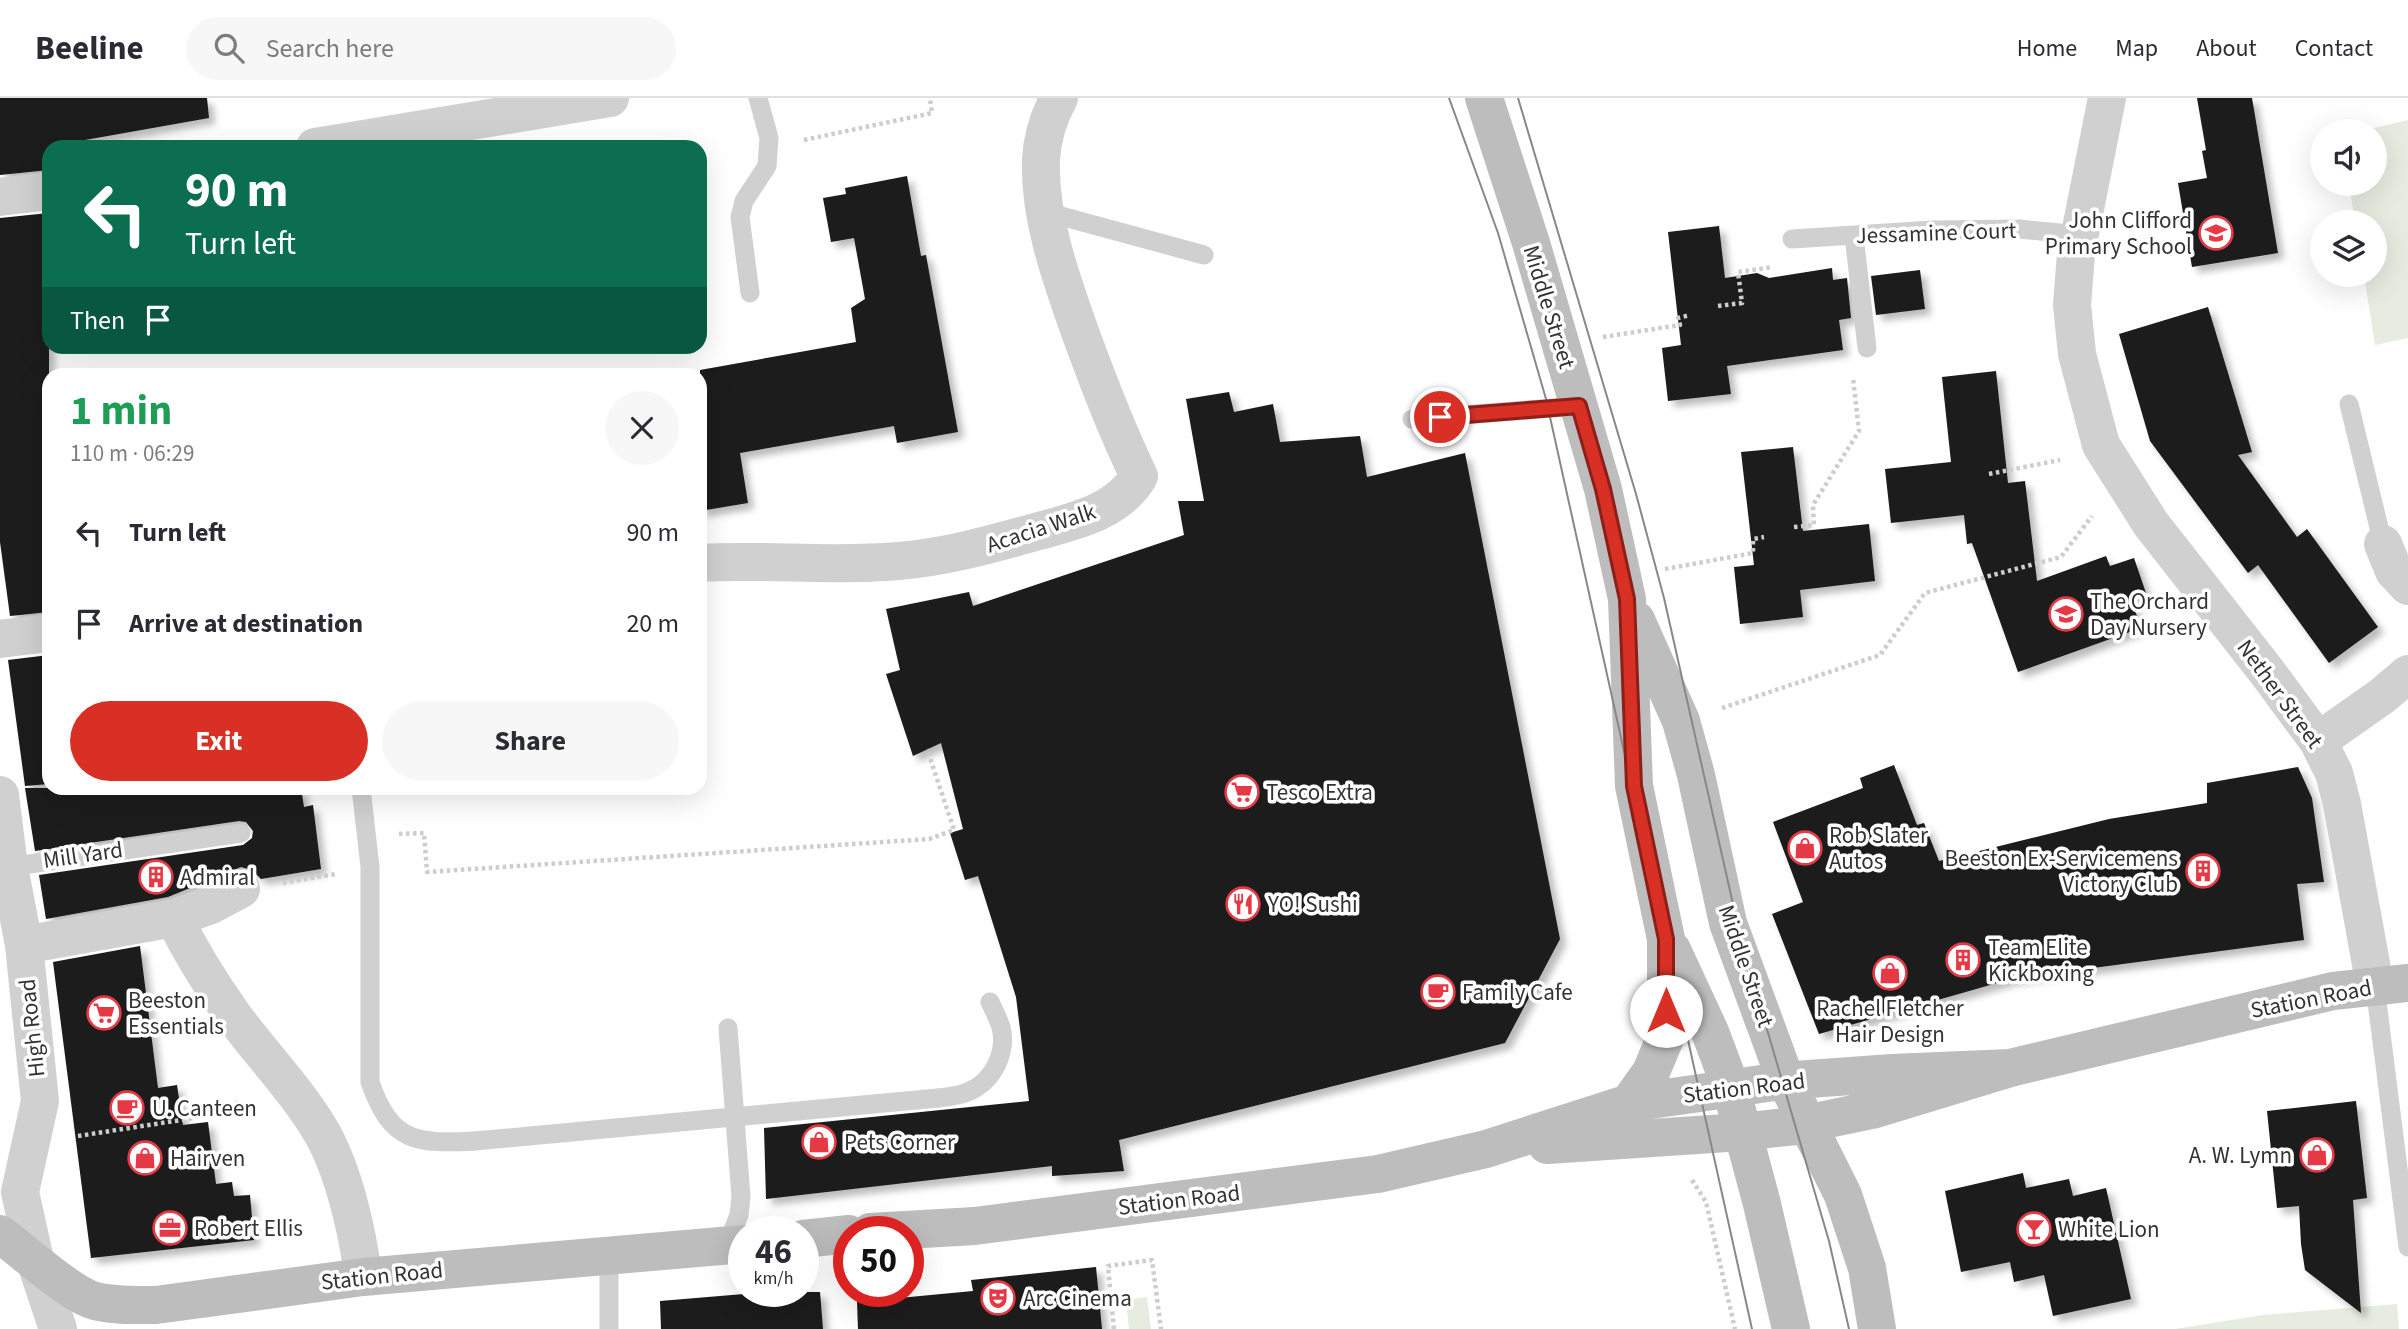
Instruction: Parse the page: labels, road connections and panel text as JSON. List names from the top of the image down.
{
  "streets": {
    "main road": ["Middle Street", "Station Road"],
    "street": ["Acacia Walk", "Nether Street", "High Road"],
    "lane": ["Jessamine Court", "Mill Yard"]
  },
  "crossings": [
    ["Jessamine Court", "Nether Street"],
    ["Middle Street", "Station Road"],
    ["Nether Street", "Station Road"],
    ["Mill Yard", "High Road"],
    ["Station Road", "High Road"]
  ],
  "places": {
    "school or university": ["John Clifford Primary School", "The Orchard Day Nursery"],
    "supermarket": ["Tesco Extra", "Beeston Essentials"],
    "shop": [
      "Rob Slater Autos",
      "Rachel Fletcher Hair Design",
      "Pets Corner",
      "A. W. Lymn",
      "Hairven"
    ],
    "building": ["Beeston Ex-Servicemens Victory Club", "Admiral", "Team Elite Kickboxing"],
    "restaurant": ["YO! Sushi"],
    "cafe": ["Family Cafe", "U. Canteen"],
    "office": ["Robert Ellis"],
    "bar": ["White Lion"],
    "theatre": ["Arc Cinema"]
  },
  "page": {
    "header": "Beeline",
    "search": "Search here",
    "nav": [
      "Home",
      "Map",
      "About",
      "Contact"
    ],
    "turn": ["90 m", "Turn left"],
    "then": "Then",
    "heading": ["1 min", "110 m · 06:29"],
    "list": [
      {
        "name": "Turn left",
        "value": "90 m"
      },
      {
        "name": "Arrive at destination",
        "value": "20 m"
      }
    ],
    "buttons": ["Exit", "Share"],
    "speed": "46 km/h",
    "limit": "50"
  }
}
